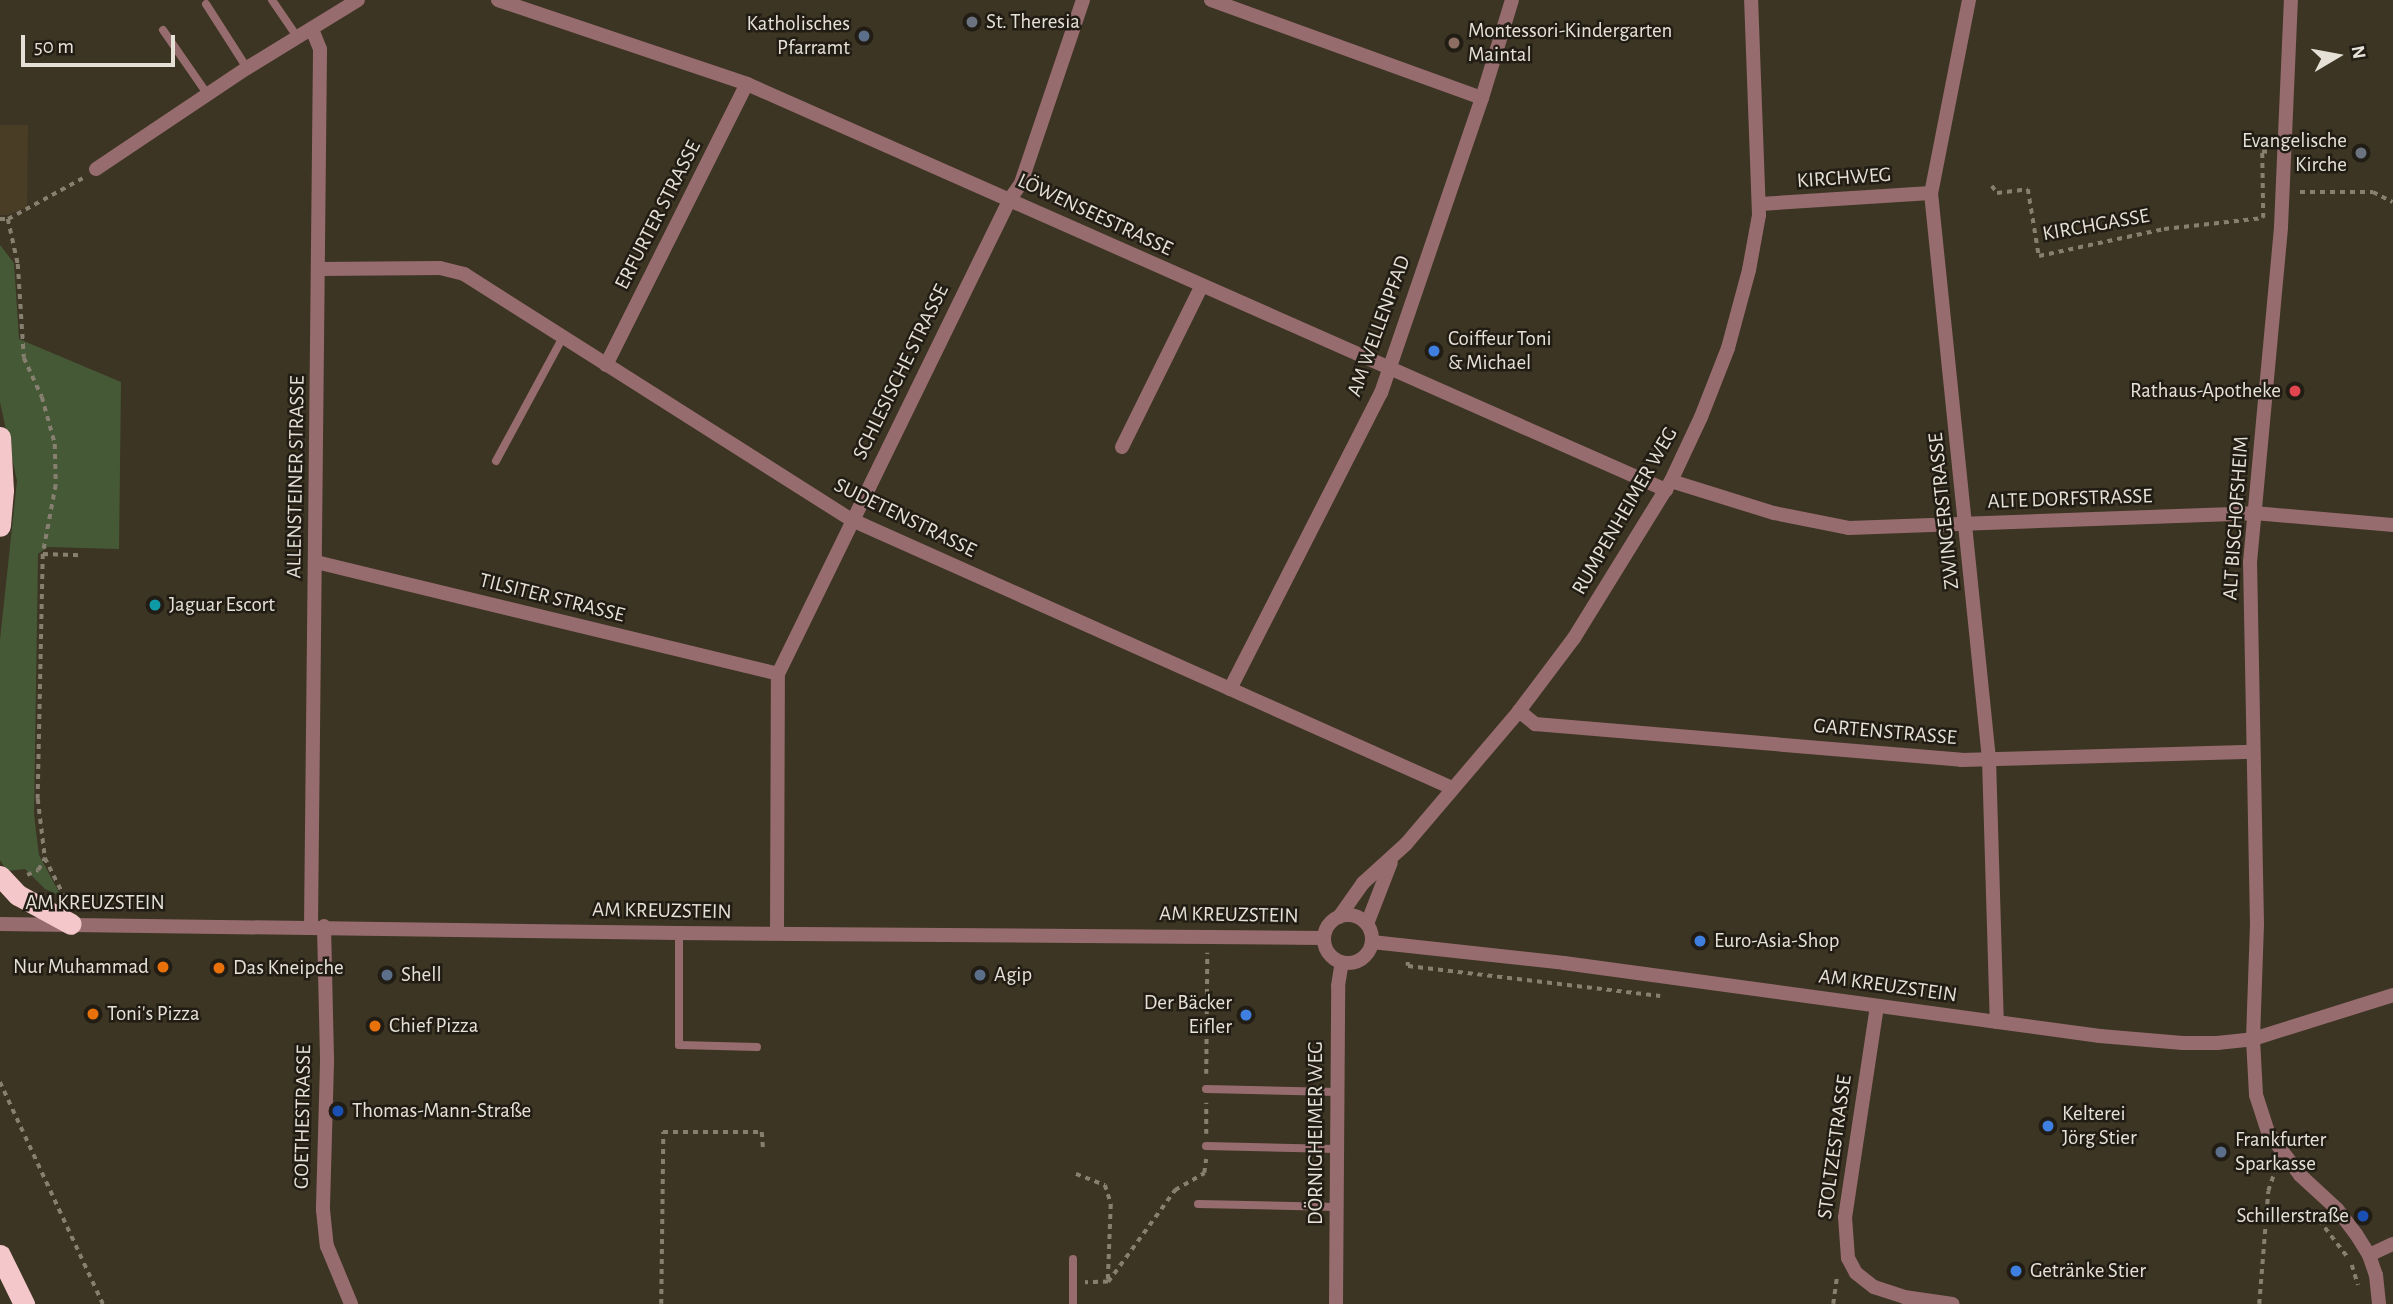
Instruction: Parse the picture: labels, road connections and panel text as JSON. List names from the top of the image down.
{
  "streets": {
    "street": [
      "KIRCHWEG",
      "ERFURTER STRASSE",
      "LÖWENSEESTRASSE",
      "AM WELLENPFAD",
      "SCHLESISCHE STRASSE",
      "ALLENSTEINER STRASSE",
      "ALTE DORFSTRASSE",
      "RUMPENHEIMER WEG",
      "ZWINGERSTRASSE",
      "SUDETENSTRASSE",
      "ALT BISCHOFSHEIM",
      "TILSITER STRASSE",
      "GARTENSTRASSE",
      "AM KREUZSTEIN",
      "GOETHESTRASSE",
      "DÖRNIGHEIMER WEG",
      "STOLTZESTRASSE"
    ],
    "path": ["KIRCHGASSE"]
  },
  "crossings": [
    ["KIRCHWEG", "RUMPENHEIMER WEG"],
    ["KIRCHWEG", "ZWINGERSTRASSE"],
    ["ERFURTER STRASSE", "LÖWENSEESTRASSE"],
    ["ERFURTER STRASSE", "SUDETENSTRASSE"],
    ["LÖWENSEESTRASSE", "AM WELLENPFAD"],
    ["LÖWENSEESTRASSE", "SCHLESISCHE STRASSE"],
    ["LÖWENSEESTRASSE", "ALTE DORFSTRASSE"],
    ["LÖWENSEESTRASSE", "RUMPENHEIMER WEG"],
    ["AM WELLENPFAD", "SUDETENSTRASSE"],
    ["SCHLESISCHE STRASSE", "SUDETENSTRASSE"],
    ["SCHLESISCHE STRASSE", "TILSITER STRASSE"],
    ["SCHLESISCHE STRASSE", "AM KREUZSTEIN"],
    ["ALLENSTEINER STRASSE", "SUDETENSTRASSE"],
    ["ALLENSTEINER STRASSE", "TILSITER STRASSE"],
    ["ALLENSTEINER STRASSE", "AM KREUZSTEIN"],
    ["ALLENSTEINER STRASSE", "GOETHESTRASSE"],
    ["ALTE DORFSTRASSE", "RUMPENHEIMER WEG"],
    ["ALTE DORFSTRASSE", "ZWINGERSTRASSE"],
    ["ALTE DORFSTRASSE", "ALT BISCHOFSHEIM"],
    ["RUMPENHEIMER WEG", "SUDETENSTRASSE"],
    ["RUMPENHEIMER WEG", "GARTENSTRASSE"],
    ["RUMPENHEIMER WEG", "AM KREUZSTEIN"],
    ["RUMPENHEIMER WEG", "DÖRNIGHEIMER WEG"],
    ["ZWINGERSTRASSE", "GARTENSTRASSE"],
    ["ZWINGERSTRASSE", "AM KREUZSTEIN"],
    ["ALT BISCHOFSHEIM", "GARTENSTRASSE"],
    ["ALT BISCHOFSHEIM", "AM KREUZSTEIN"],
    ["AM KREUZSTEIN", "GOETHESTRASSE"],
    ["AM KREUZSTEIN", "DÖRNIGHEIMER WEG"],
    ["AM KREUZSTEIN", "STOLTZESTRASSE"]
  ],
  "places": [
    "St. Theresia",
    "Katholisches Pfarramt",
    "Montessori-Kindergarten Maintal",
    "Evangelische Kirche",
    "Coiffeur Toni & Michael",
    "Rathaus-Apotheke",
    "Jaguar Escort",
    "Euro-Asia-Shop",
    "Nur Muhammad",
    "Das Kneipche",
    "Shell",
    "Agip",
    "Toni's Pizza",
    "Der Bäcker Eifler",
    "Chief Pizza",
    "Thomas-Mann-Straße",
    "Kelterei Jörg Stier",
    "Frankfurter Sparkasse",
    "Schillerstraße",
    "Getränke Stier"
  ],
  "scale_bar": "50 m",
  "north": "right"
}
